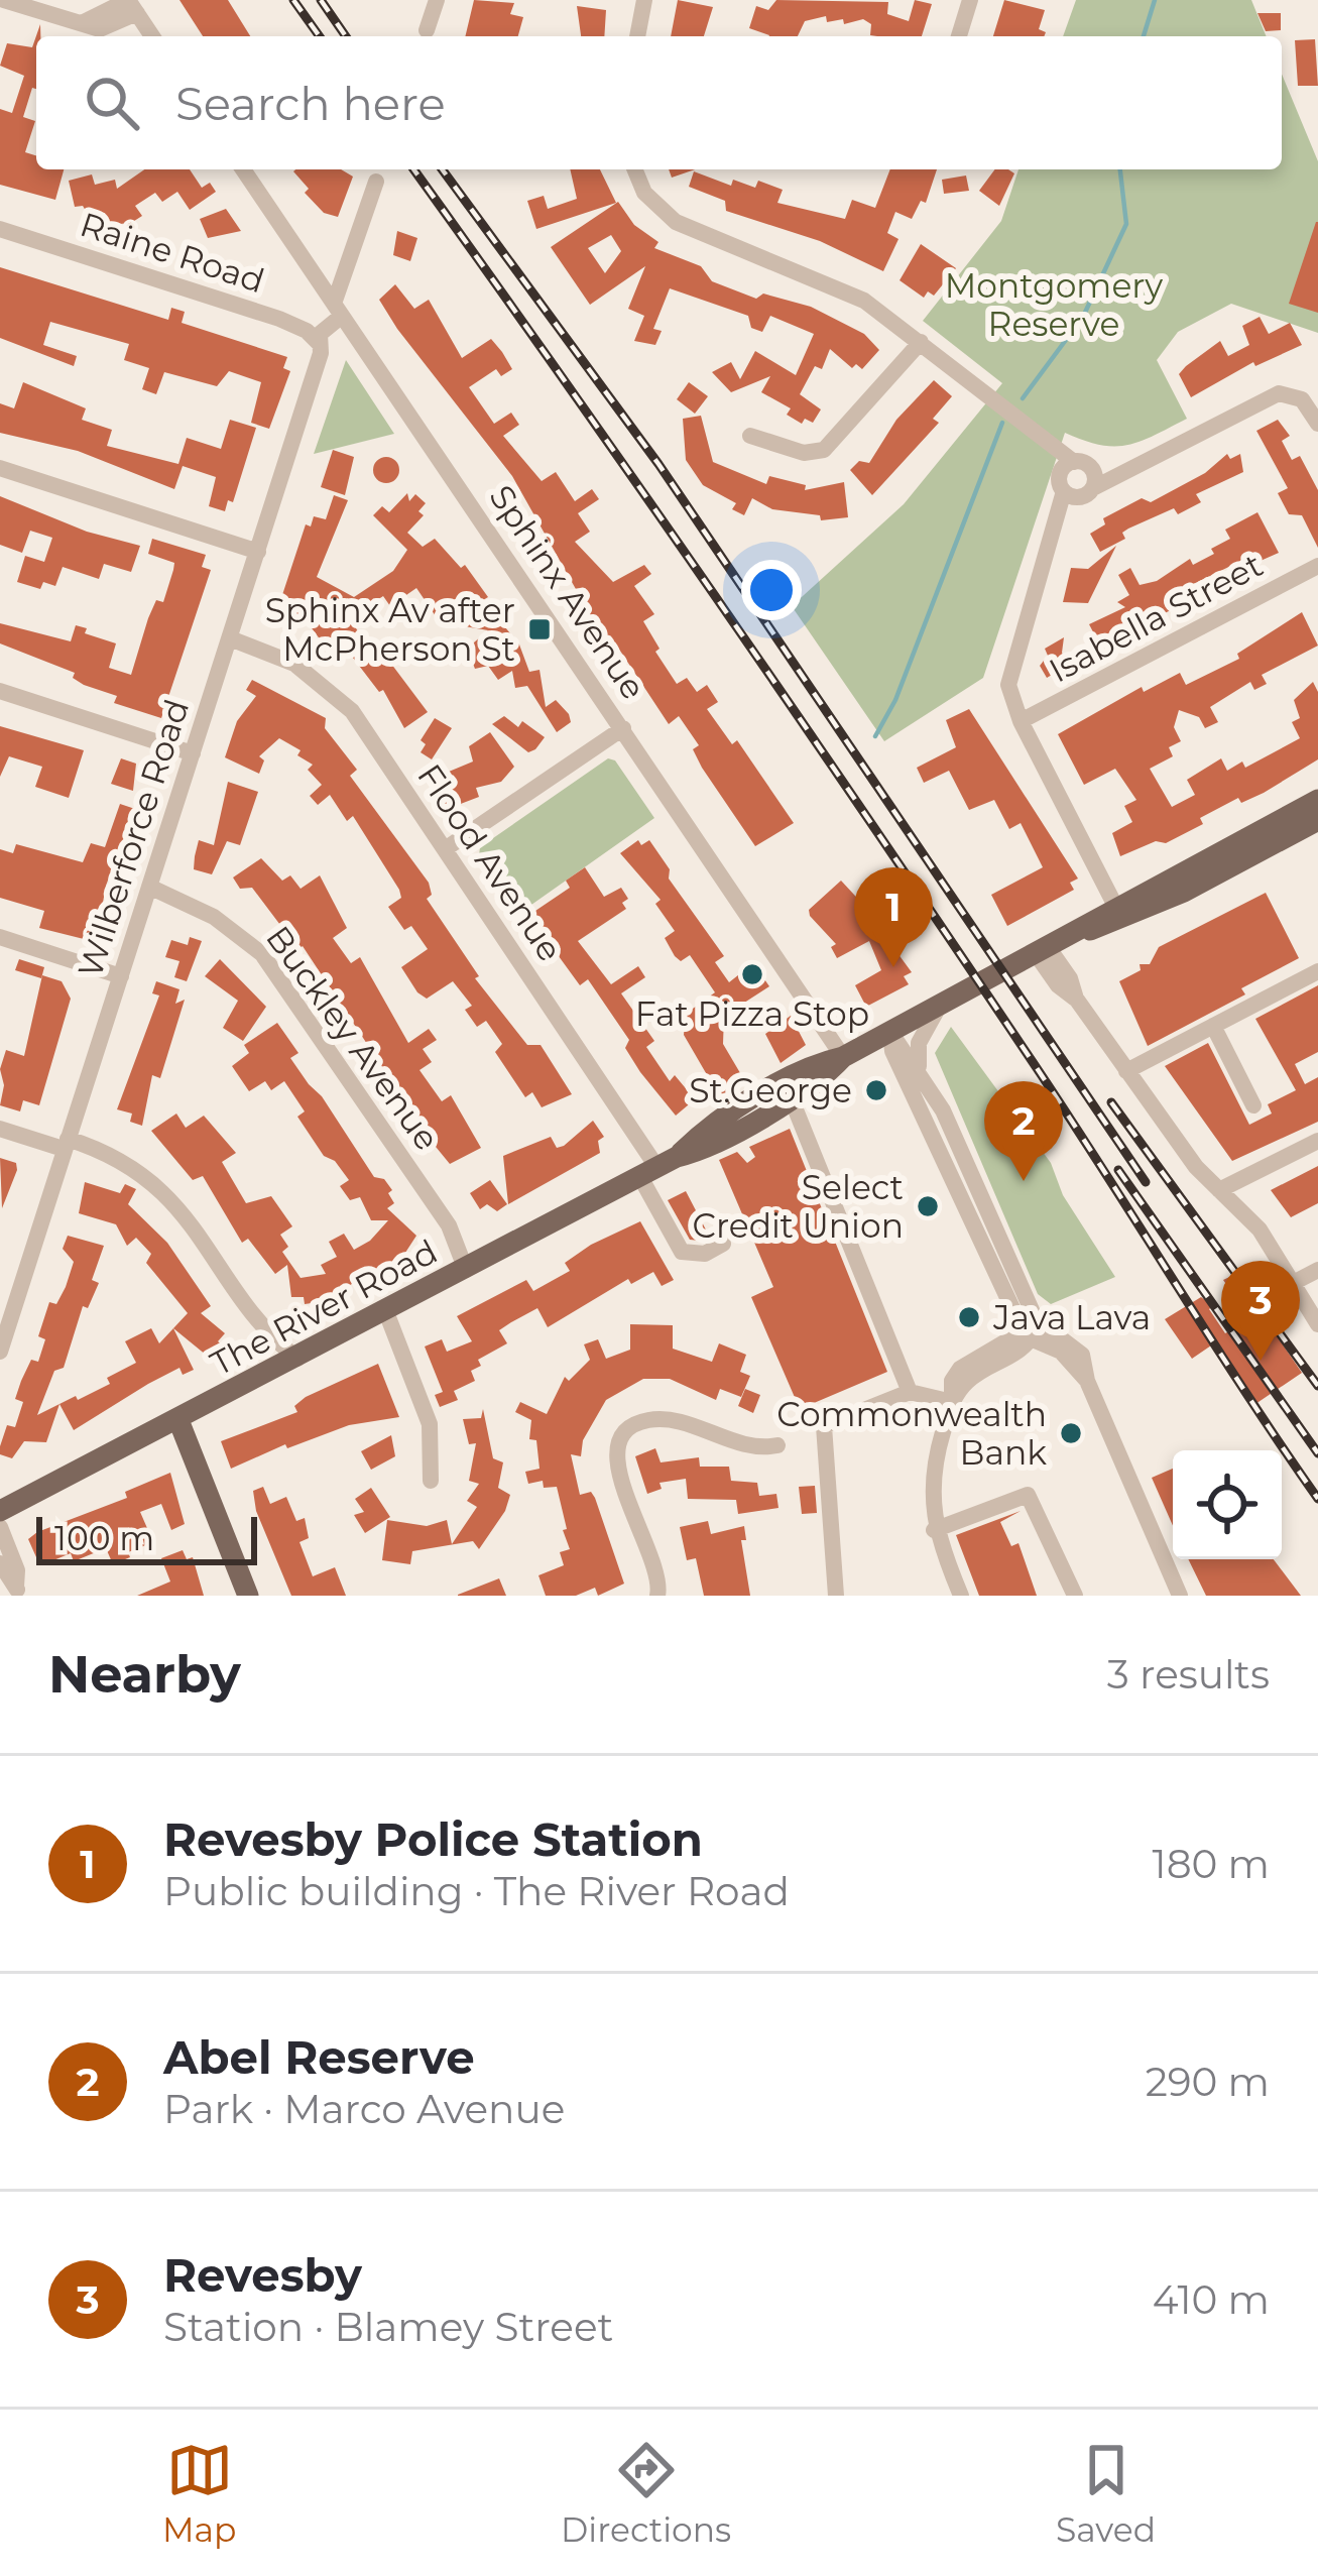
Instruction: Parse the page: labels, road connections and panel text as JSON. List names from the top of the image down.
{
  "streets": {
    "main road": ["The River Road"],
    "street": [
      "Raine Road",
      "Sphinx Avenue",
      "Isabella Street",
      "Wilberforce Road",
      "Flood Avenue",
      "Buckley Avenue"
    ]
  },
  "crossings": [
    ["Raine Road", "Wilberforce Road"],
    ["Sphinx Avenue", "Wilberforce Road"],
    ["Sphinx Avenue", "The River Road"],
    ["Wilberforce Road", "Flood Avenue"],
    ["Wilberforce Road", "Buckley Avenue"],
    ["Flood Avenue", "The River Road"],
    ["Buckley Avenue", "The River Road"]
  ],
  "parks": ["Montgomery Reserve"],
  "places": {
    "transit": ["Sphinx Av after McPherson St"],
    "other": [
      "Fat Pizza Stop",
      "St.George",
      "Select Credit Union",
      "Java Lava",
      "Commonwealth Bank"
    ]
  },
  "scale_bar": "100 m",
  "page": {
    "search": "Search here",
    "pins": ["1", "2", "3"],
    "scale": "100 m",
    "heading": ["Nearby", "3 results"],
    "list": [
      {
        "mark": "1",
        "name": "Revesby Police Station",
        "note": "Public building · The River Road",
        "value": "180 m"
      },
      {
        "mark": "2",
        "name": "Abel Reserve",
        "note": "Park · Marco Avenue",
        "value": "290 m"
      },
      {
        "mark": "3",
        "name": "Revesby",
        "note": "Station · Blamey Street",
        "value": "410 m"
      }
    ],
    "nav": ["Map", "Directions", "Saved"]
  }
}
